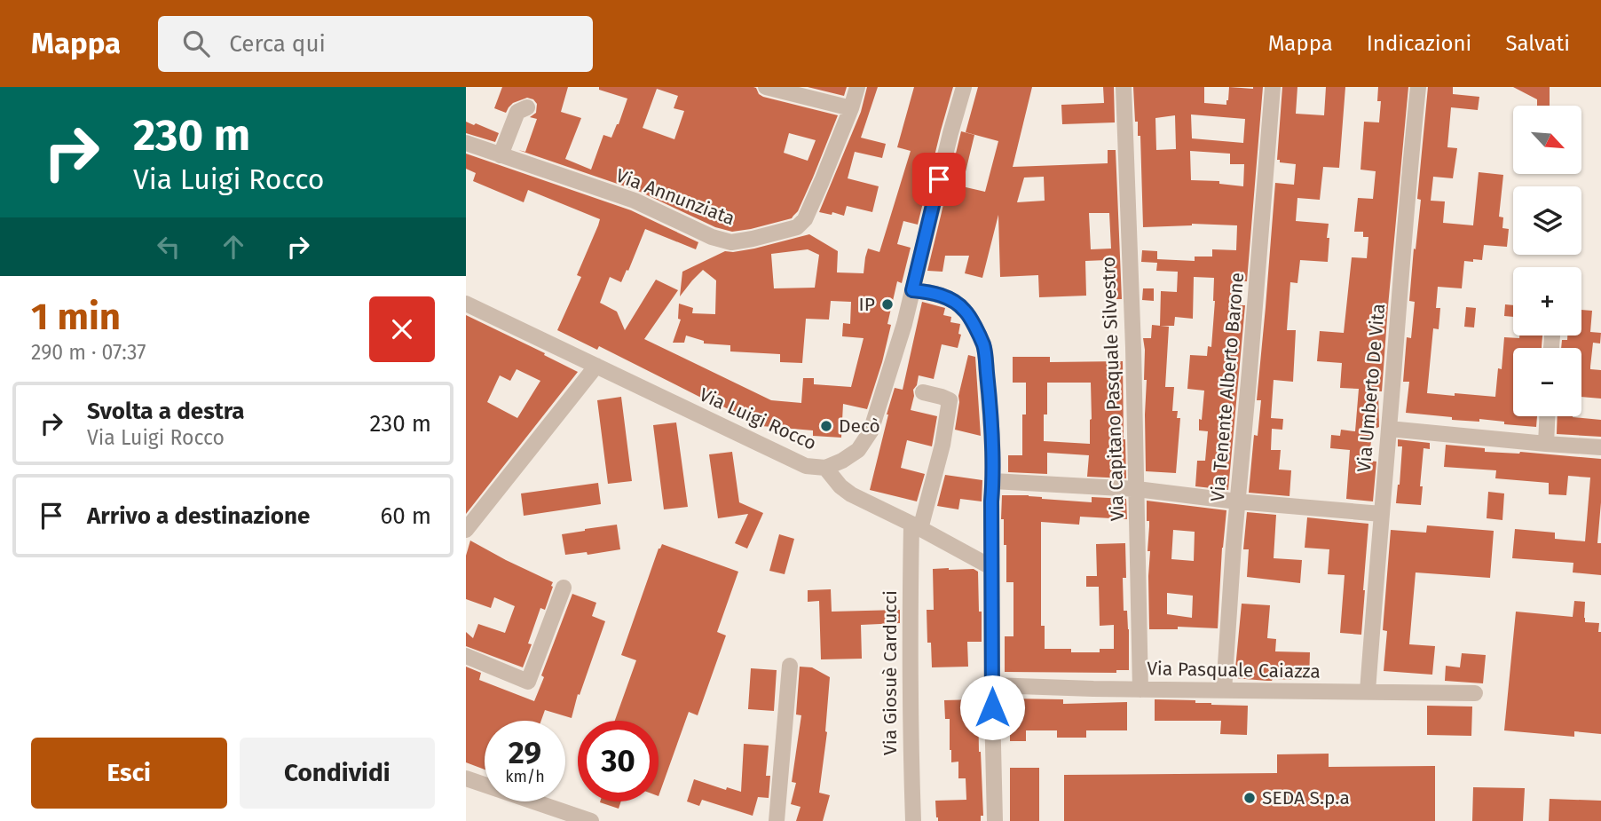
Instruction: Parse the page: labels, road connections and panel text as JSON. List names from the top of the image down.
{
  "streets": {
    "street": [
      "Via Annunziata",
      "Via Tenente Alberto Barone",
      "Via Umberto De Vita",
      "Via Capitano Pasquale Silvestro",
      "Via Luigi Rocco",
      "Via Pasquale Caiazza",
      "Via Giosuè Carducci"
    ]
  },
  "crossings": [
    ["Via Tenente Alberto Barone", "Via Pasquale Caiazza"],
    ["Via Umberto De Vita", "Via Pasquale Caiazza"],
    ["Via Capitano Pasquale Silvestro", "Via Pasquale Caiazza"]
  ],
  "places": ["IP", "Decò", "SEDA S.p.a"],
  "north": "bottom right",
  "page": {
    "header": "Mappa",
    "search": "Cerca qui",
    "nav": ["Mappa", "Indicazioni", "Salvati"],
    "turn": ["230 m", "Via Luigi Rocco"],
    "map_buttons": ["+", "−"],
    "heading": ["1 min", "290 m · 07:37"],
    "list": [
      {
        "name": "Svolta a destra",
        "note": "Via Luigi Rocco",
        "value": "230 m"
      },
      {
        "name": "Arrivo a destinazione",
        "value": "60 m"
      }
    ],
    "speed": "29 km/h",
    "limit": "30",
    "buttons": ["Esci", "Condividi"]
  }
}
